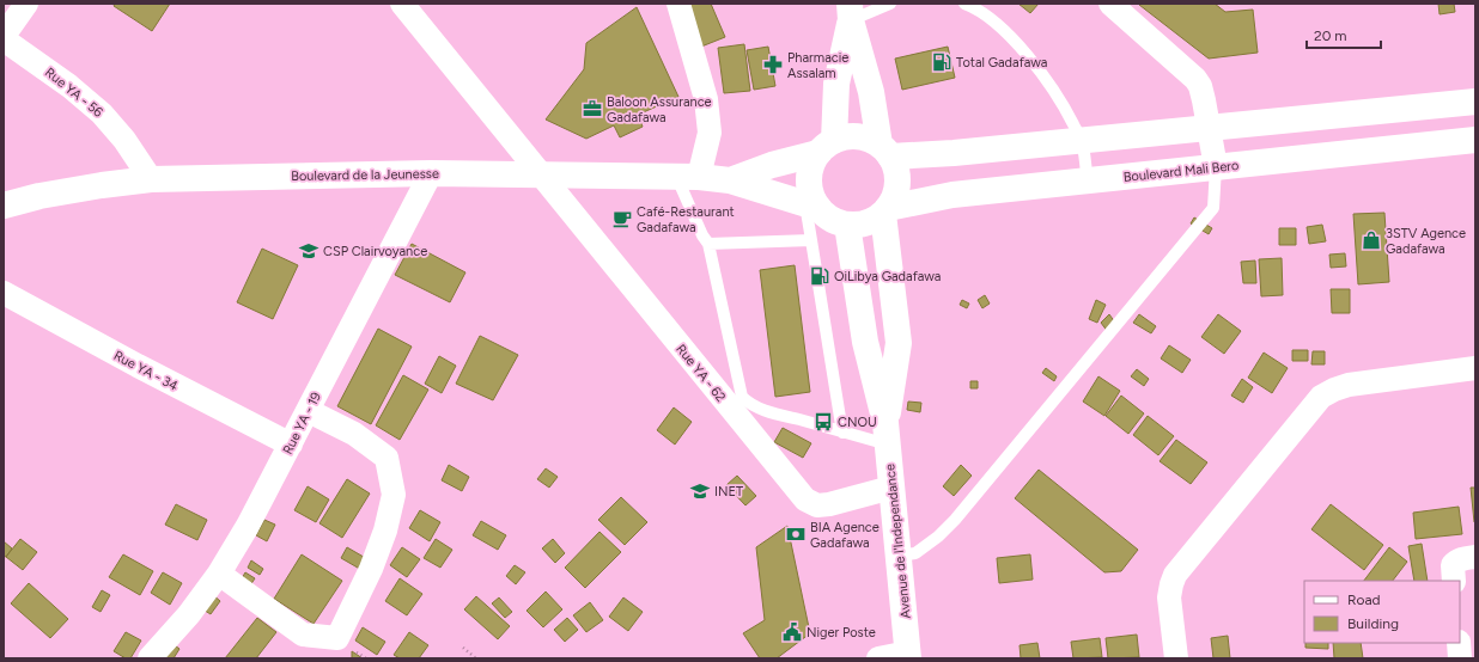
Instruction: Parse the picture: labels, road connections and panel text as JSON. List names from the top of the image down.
{
  "streets": {
    "main road": ["Boulevard Mali Bero", "Boulevard de la Jeunesse", "Avenue de l'Independance"],
    "street": [
      "Rue YA - 56",
      "Rue YA - 34",
      "Rue YA - 62",
      "Rue YA - 19"
    ]
  },
  "crossings": [
    ["Rue YA - 56", "Boulevard de la Jeunesse"],
    ["Boulevard Mali Bero", "Avenue de l'Independance"],
    ["Boulevard de la Jeunesse", "Rue YA - 62"],
    ["Boulevard de la Jeunesse", "Rue YA - 19"],
    ["Rue YA - 34", "Rue YA - 19"],
    ["Rue YA - 62", "Avenue de l'Independance"]
  ],
  "places": {
    "fuel station": ["Total Gadafawa", "OiLibya Gadafawa"],
    "pharmacy": ["Pharmacie Assalam"],
    "office": ["Baloon Assurance Gadafawa"],
    "cafe": ["Café-Restaurant Gadafawa"],
    "shop": ["3STV Agence Gadafawa"],
    "school or university": ["CSP Clairvoyance", "INET"],
    "bus stop": ["CNOU"],
    "bank": ["BIA Agence Gadafawa"],
    "public building": ["Niger Poste"]
  },
  "legend": ["Road", "Building"],
  "scale_bar": "20 m"
}
